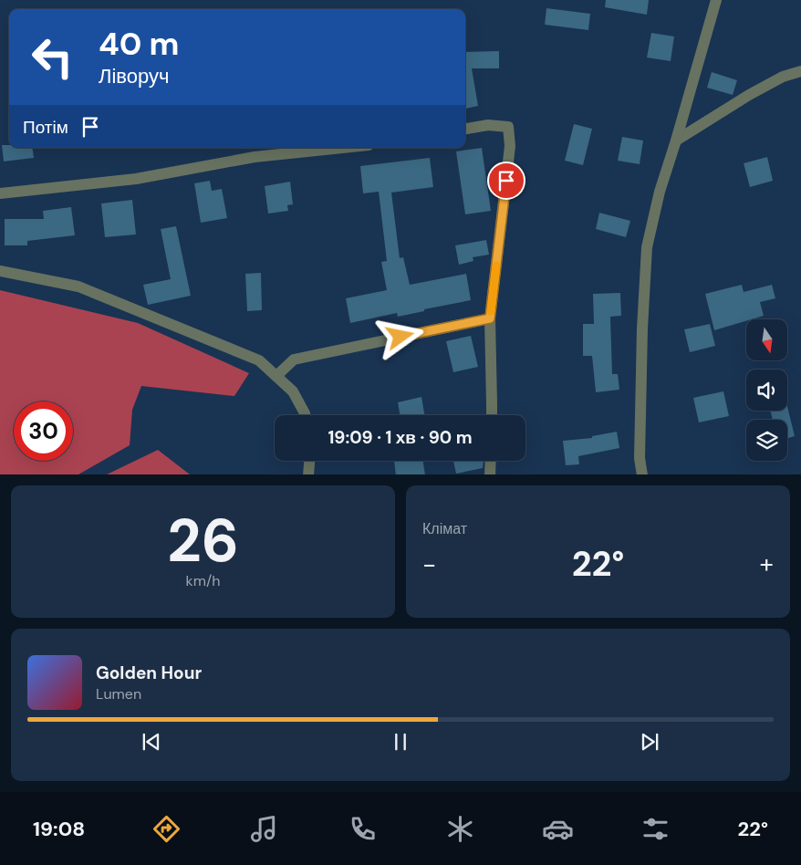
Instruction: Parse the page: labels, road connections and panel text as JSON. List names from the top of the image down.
{
  "north": "bottom",
  "page": {
    "turn": ["40 m", "Ліворуч"],
    "then": "Потім",
    "limit": "30",
    "trip": "19:09 · 1 хв · 90 m",
    "tile": [
      ["26", "km/h"],
      "Клімат"
    ],
    "heat": ["−", "22°", "+"],
    "song": ["Golden Hour", "Lumen"],
    "tabs": ["19:08", "22°"]
  }
}
